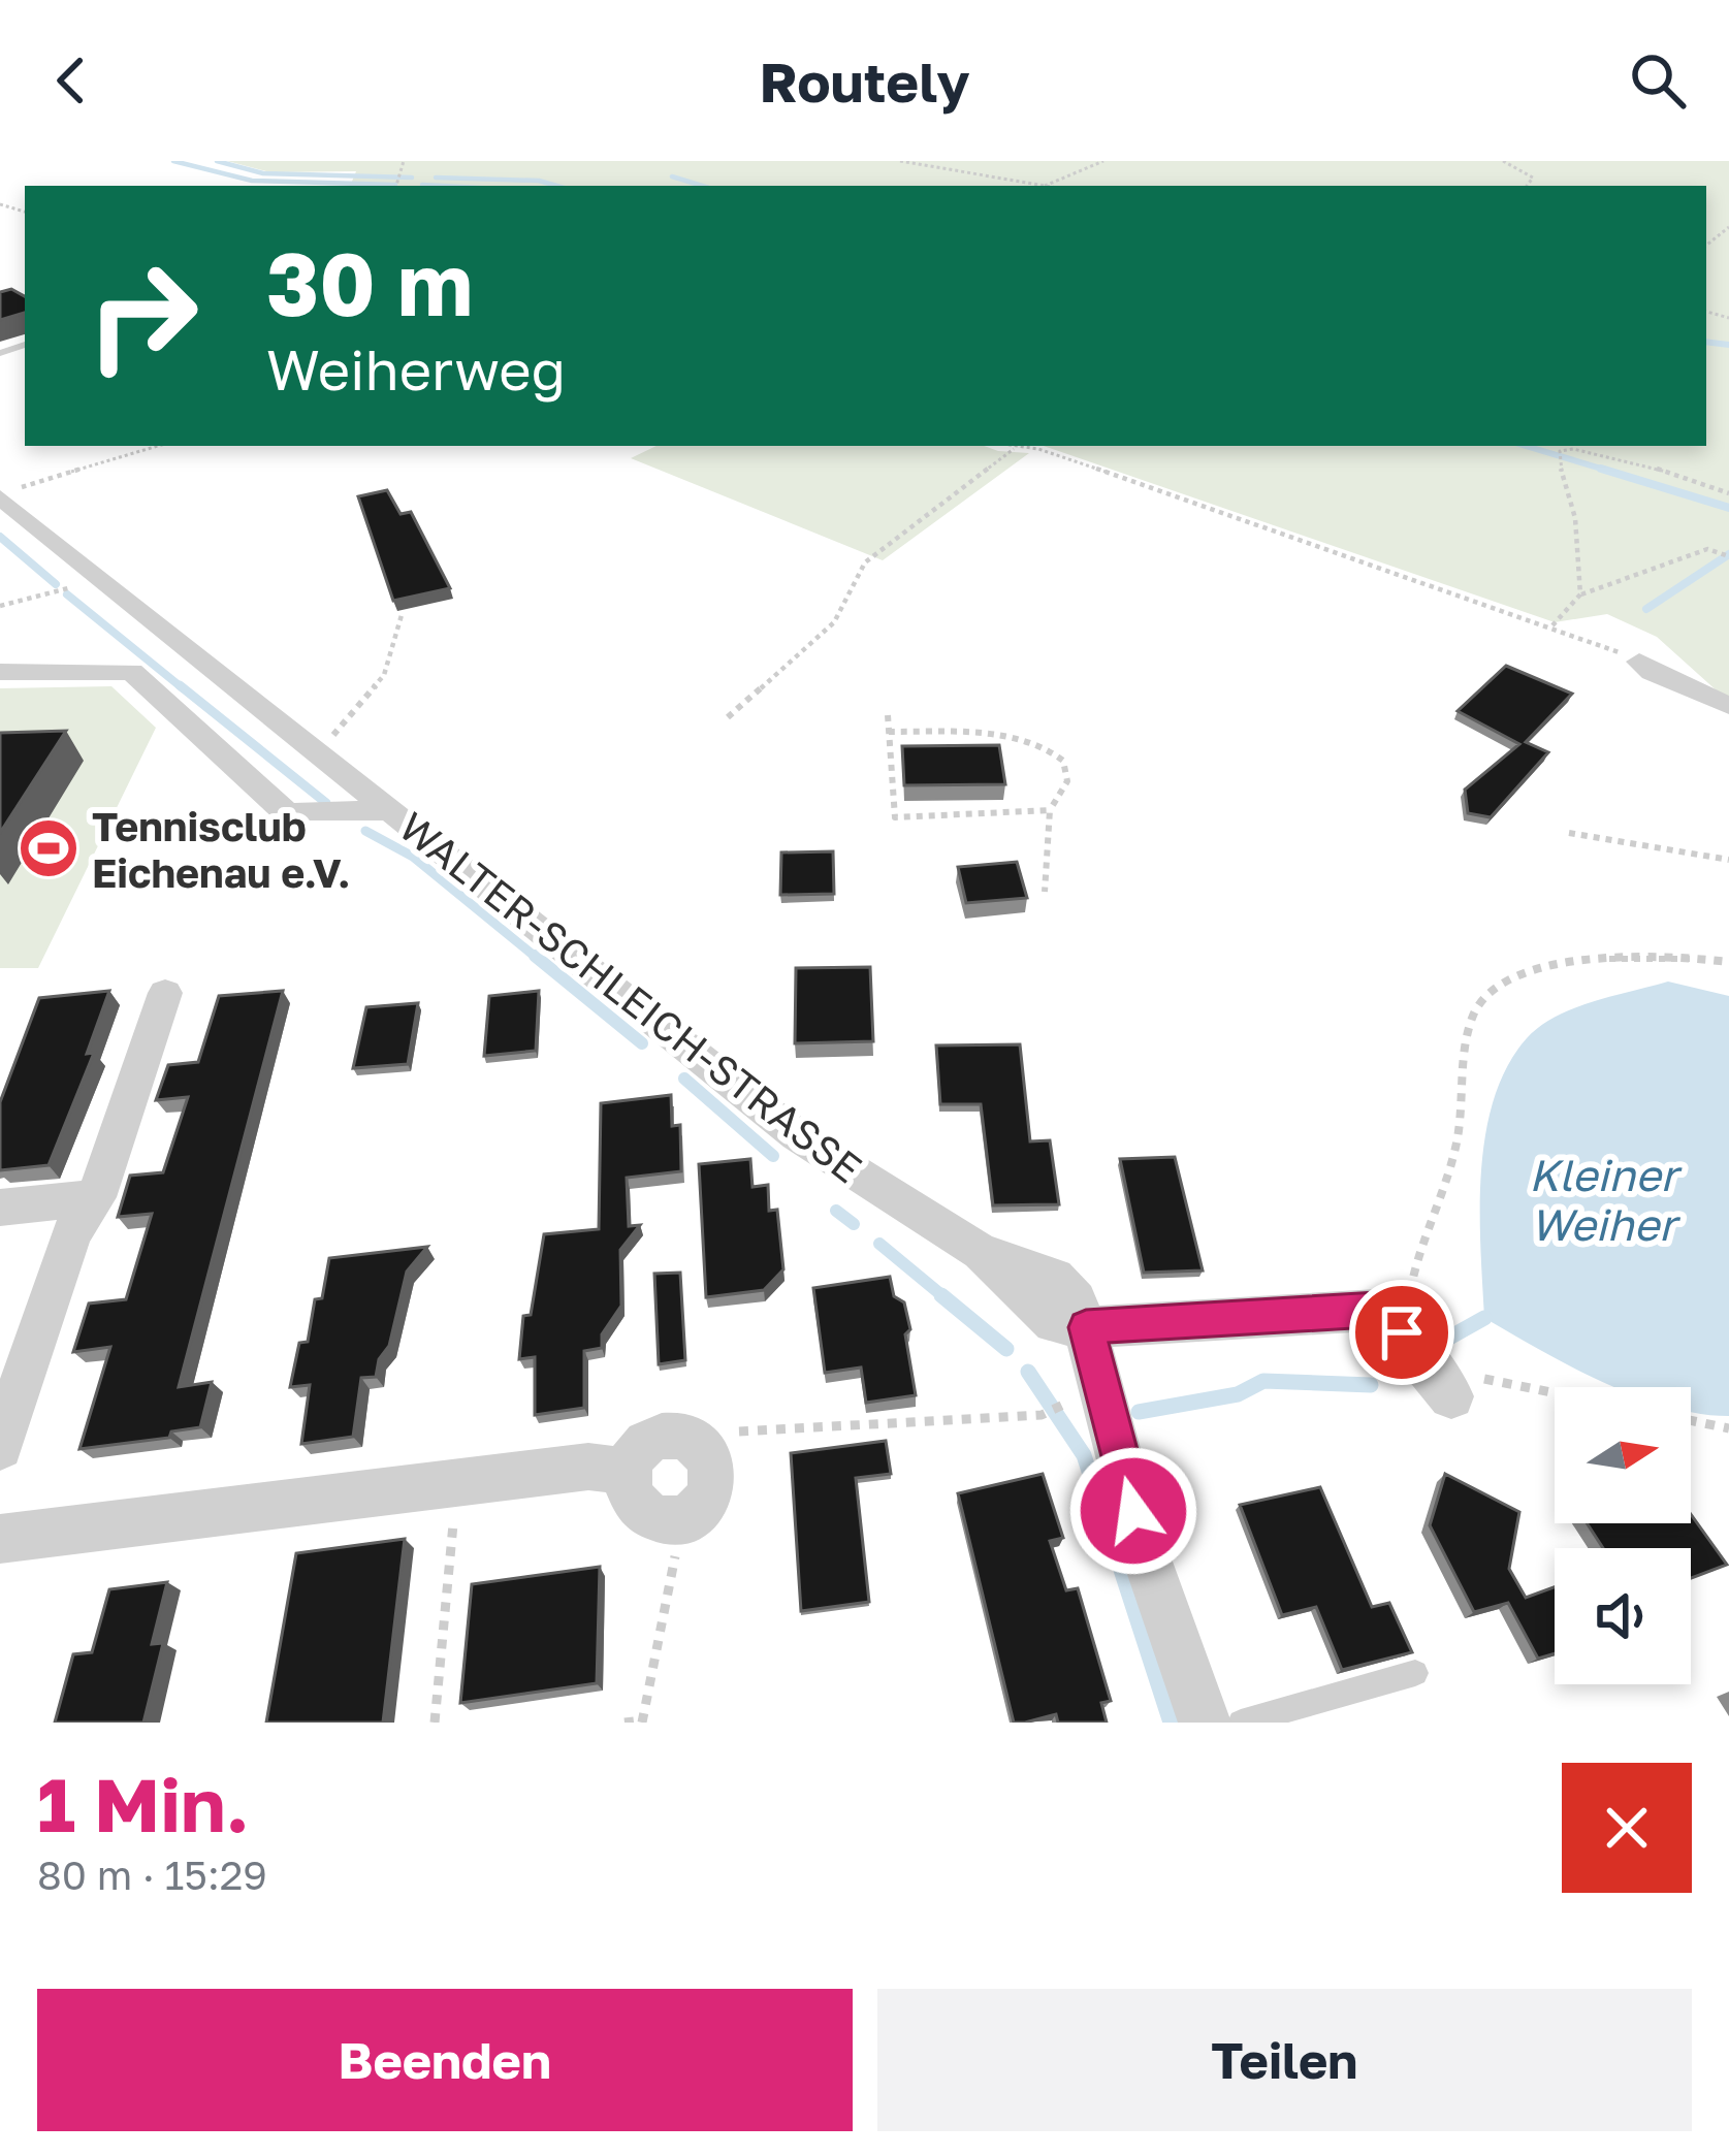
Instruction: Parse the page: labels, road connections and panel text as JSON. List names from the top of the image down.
{
  "streets": {
    "street": ["WALTER-SCHLEICH-STRASSE"]
  },
  "water": ["Kleiner Weiher"],
  "places": {
    "sports": ["Tennisclub Eichenau e.V."]
  },
  "north": "right",
  "page": {
    "header": "Routely",
    "turn": ["30 m", "Weiherweg"],
    "heading": ["1 Min.", "80 m · 15:29"],
    "buttons": ["Beenden", "Teilen"]
  }
}
